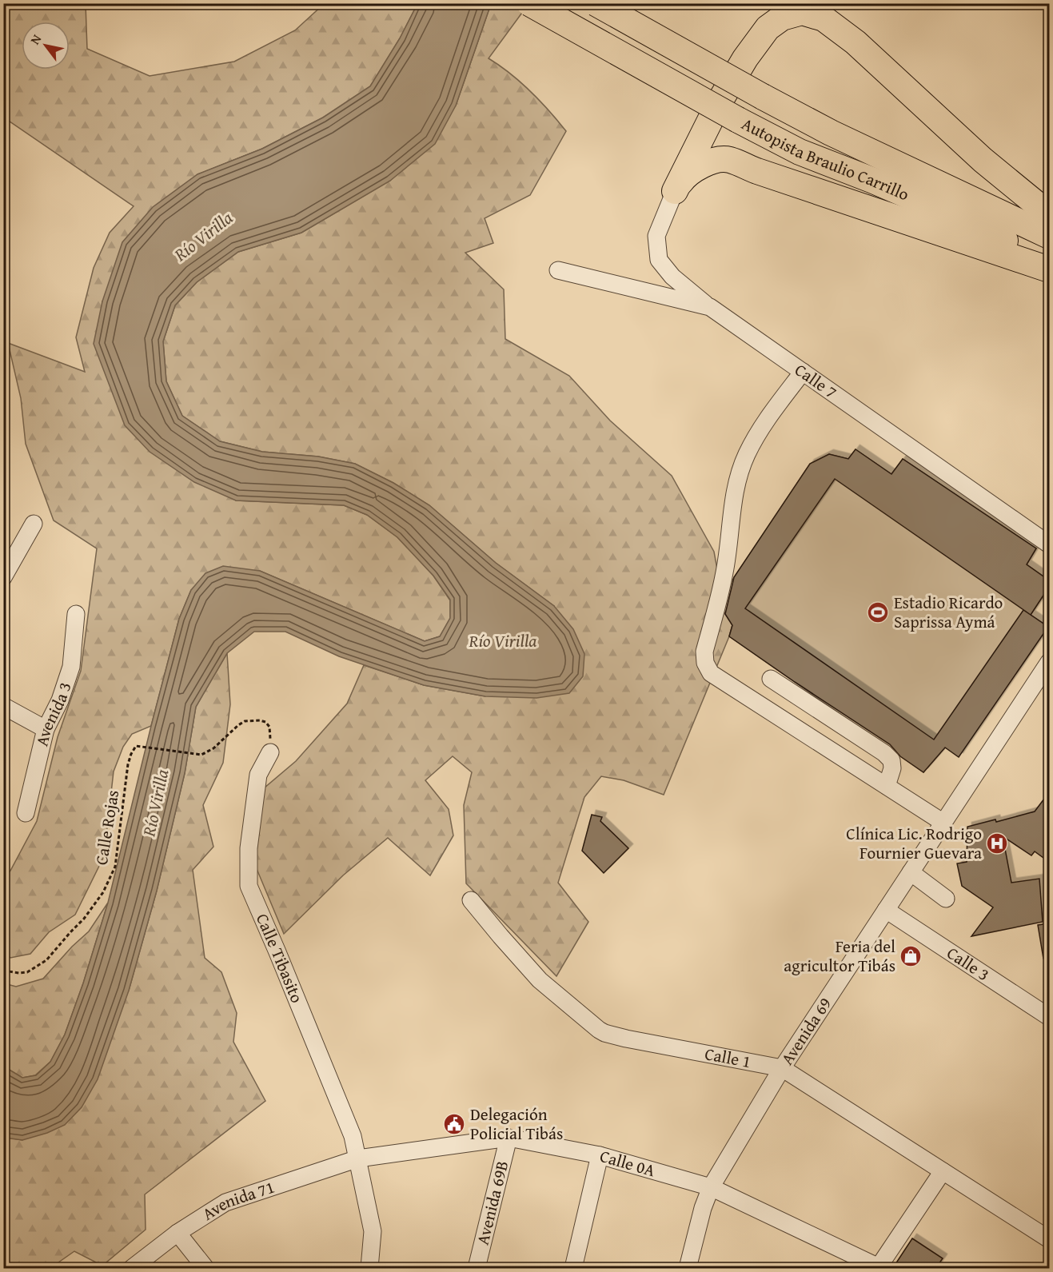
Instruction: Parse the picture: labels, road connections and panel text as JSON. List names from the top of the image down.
{
  "streets": {
    "highway": ["Autopista Braulio Carrillo"],
    "street": [
      "Calle 7",
      "Avenida 3",
      "Calle Tibasito",
      "Calle 3",
      "Avenida 69",
      "Calle 1",
      "Calle 0A",
      "Avenida 71",
      "Avenida 69B"
    ],
    "path": ["Calle Rojas"]
  },
  "crossings": [
    ["Calle Rojas", "Calle Tibasito"],
    ["Calle Tibasito", "Calle 0A"],
    ["Calle Tibasito", "Avenida 71"],
    ["Calle 3", "Avenida 69"],
    ["Avenida 69", "Calle 1"],
    ["Avenida 69", "Calle 0A"],
    ["Calle 0A", "Avenida 71"],
    ["Calle 0A", "Avenida 69B"]
  ],
  "water": ["Río Virilla"],
  "places": {
    "sports": ["Estadio Ricardo Saprissa Aymá"],
    "hospital": ["Clínica Lic. Rodrigo Fournier Guevara"],
    "shop": ["Feria del agricultor Tibás"],
    "public building": ["Delegación Policial Tibás"]
  },
  "north": "top left"
}
